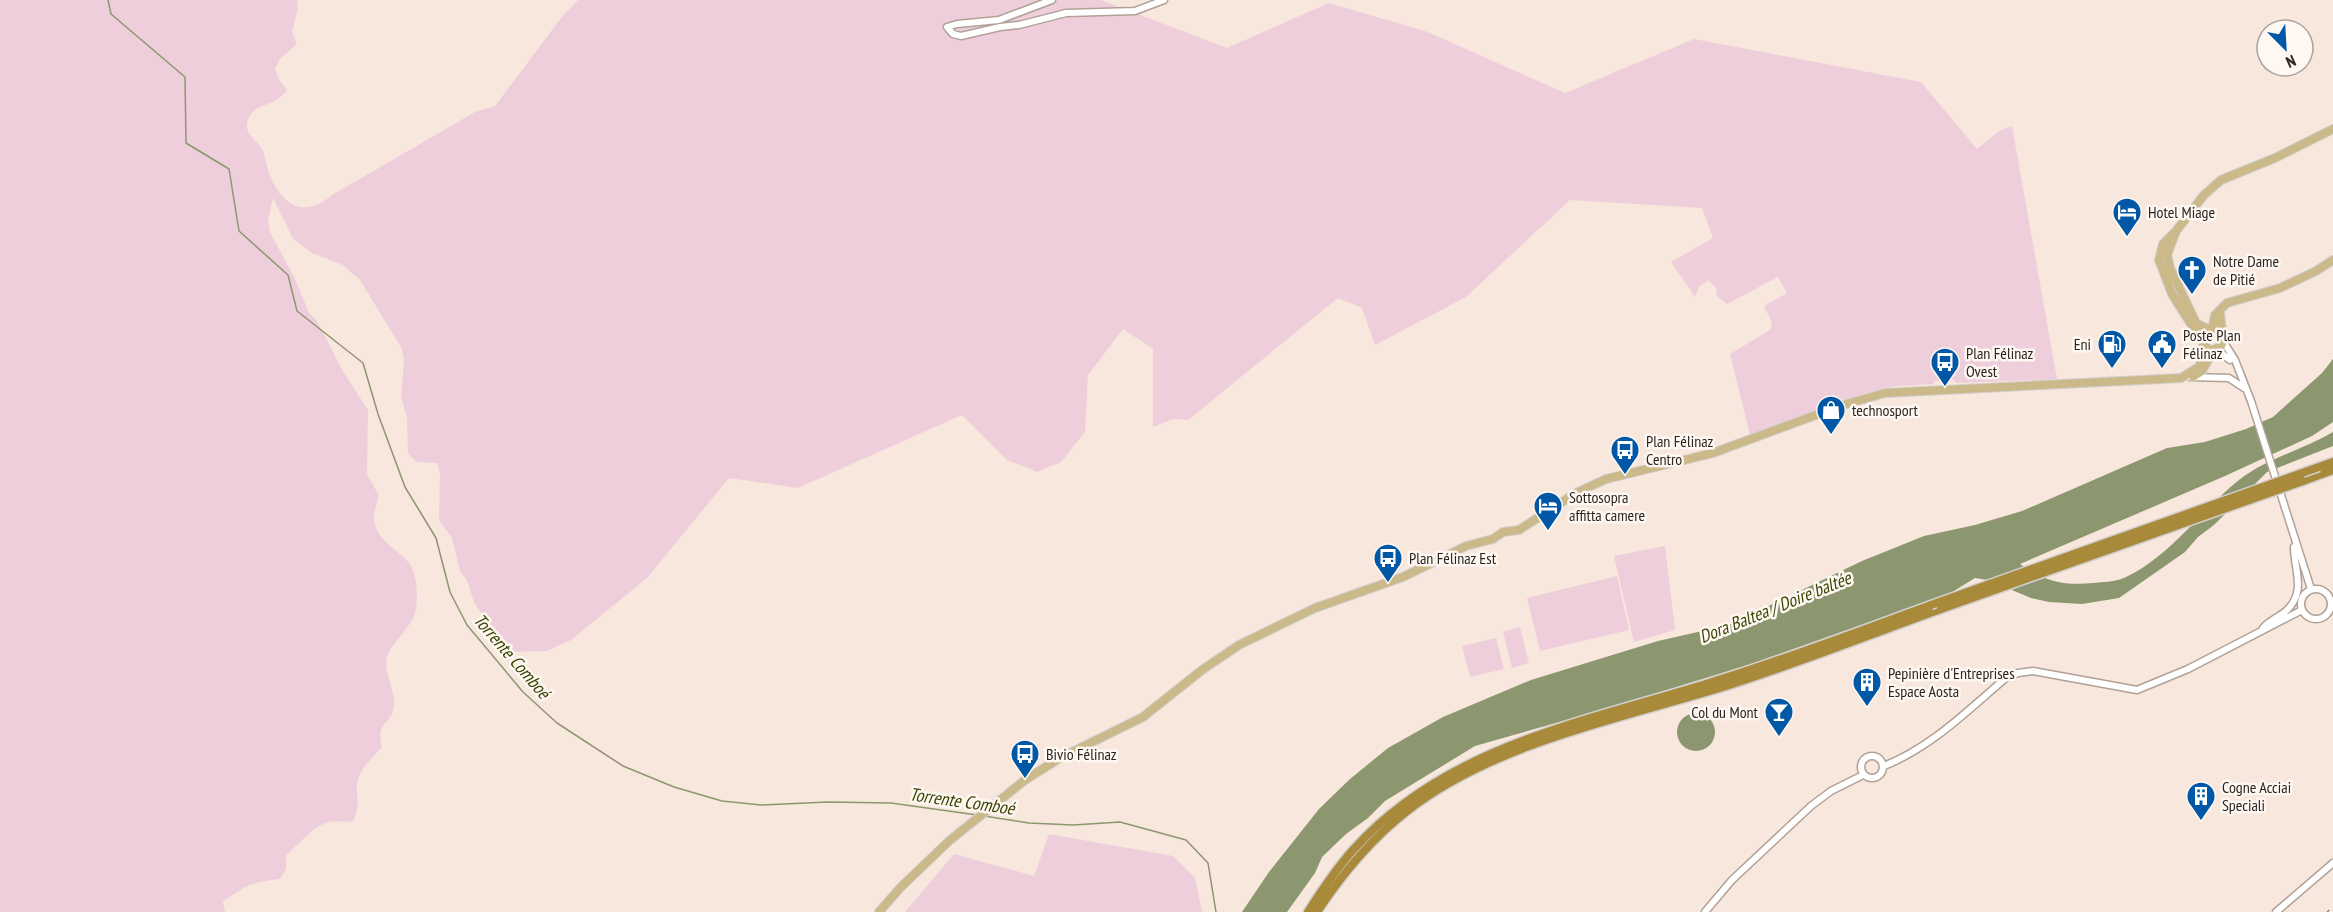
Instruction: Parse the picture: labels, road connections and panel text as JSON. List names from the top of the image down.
{
  "water": ["Dora Baltea / Doire baltée", "Torrente Comboé"],
  "places": {
    "hotel": ["Hotel Miage", "Sottosopra affitta camere"],
    "church": ["Notre Dame de Pitié"],
    "fuel station": ["Eni"],
    "public building": ["Poste Plan Félinaz"],
    "bus stop": [
      "Plan Félinaz Ovest",
      "Plan Félinaz Centro",
      "Plan Félinaz Est",
      "Bivio Félinaz"
    ],
    "shop": ["technosport"],
    "building": ["Pepinière d'Entreprises Espace Aosta", "Cogne Acciai Speciali"],
    "bar": ["Col du Mont"]
  },
  "north": "bottom right"
}
